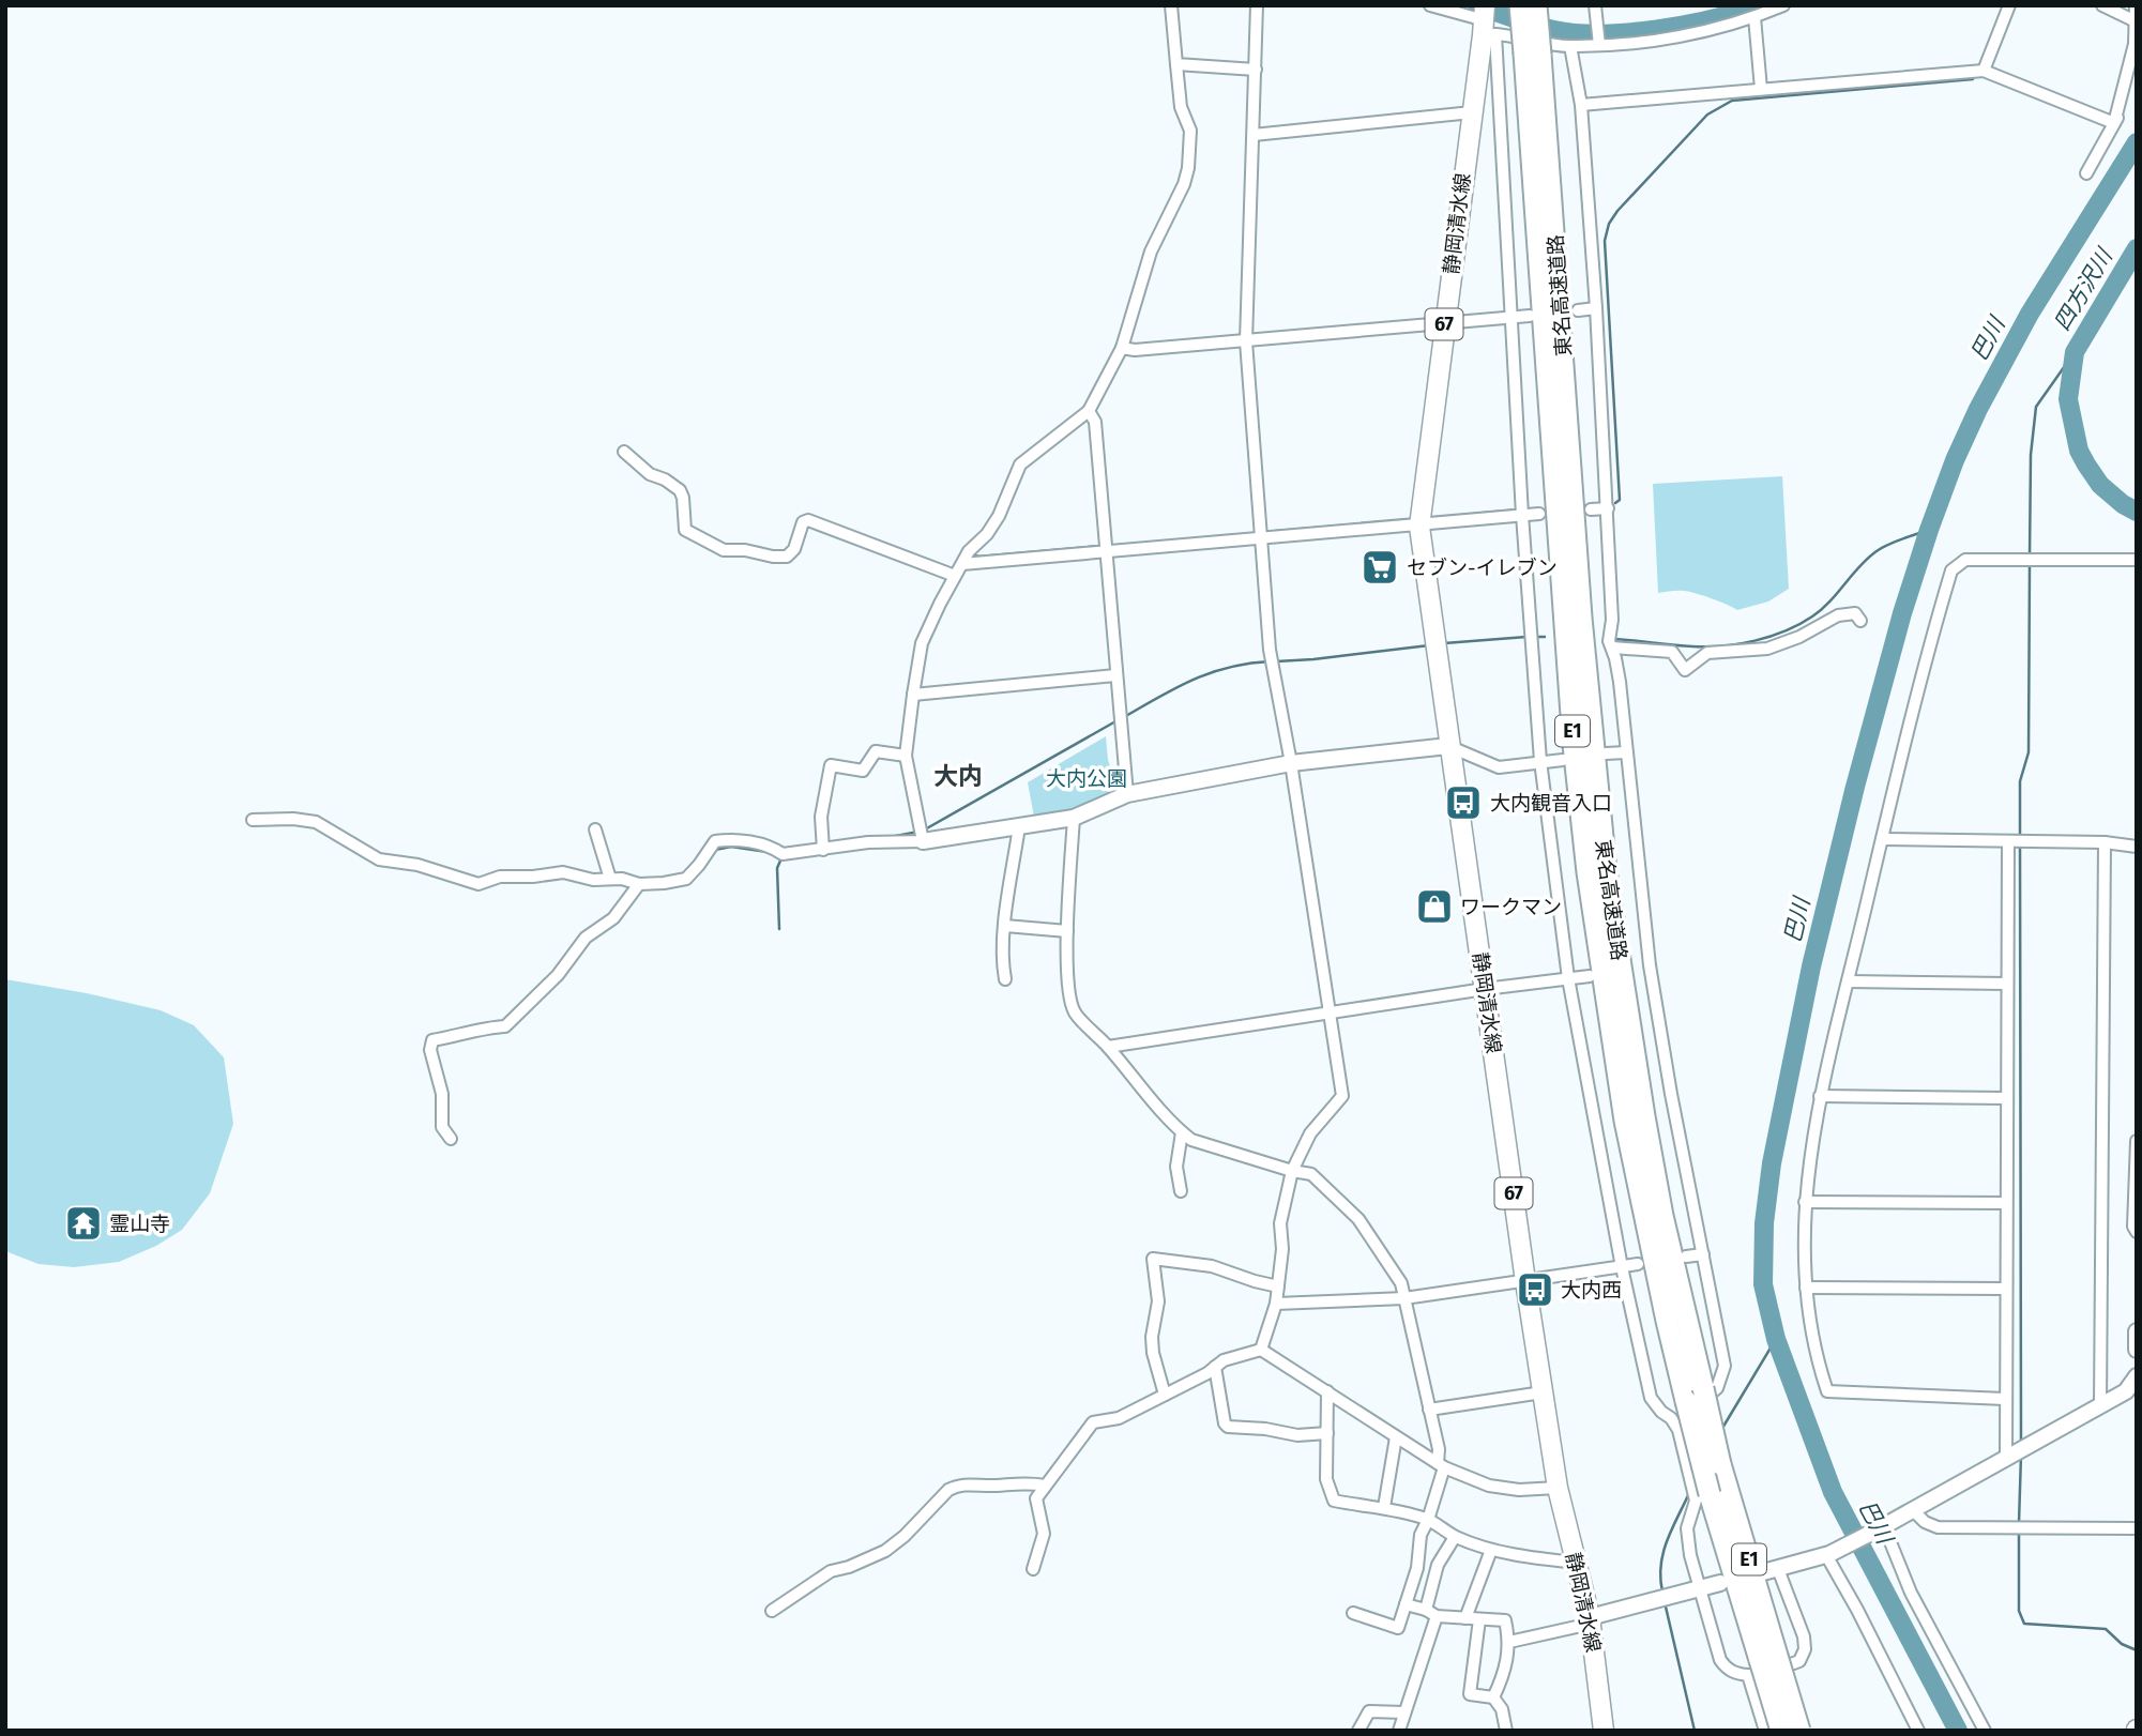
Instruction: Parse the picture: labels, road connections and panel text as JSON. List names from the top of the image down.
{
  "streets": {
    "highway": ["東名高速道路", "E1"],
    "main road": ["静岡清水線", "67"]
  },
  "districts": ["大内"],
  "water": ["四方沢川", "巴川"],
  "parks": ["大内公園"],
  "places": {
    "supermarket": ["セブン-イレブン"],
    "bus stop": ["大内観音入口", "大内西"],
    "shop": ["ワークマン"],
    "temple": ["霊山寺"]
  }
}
